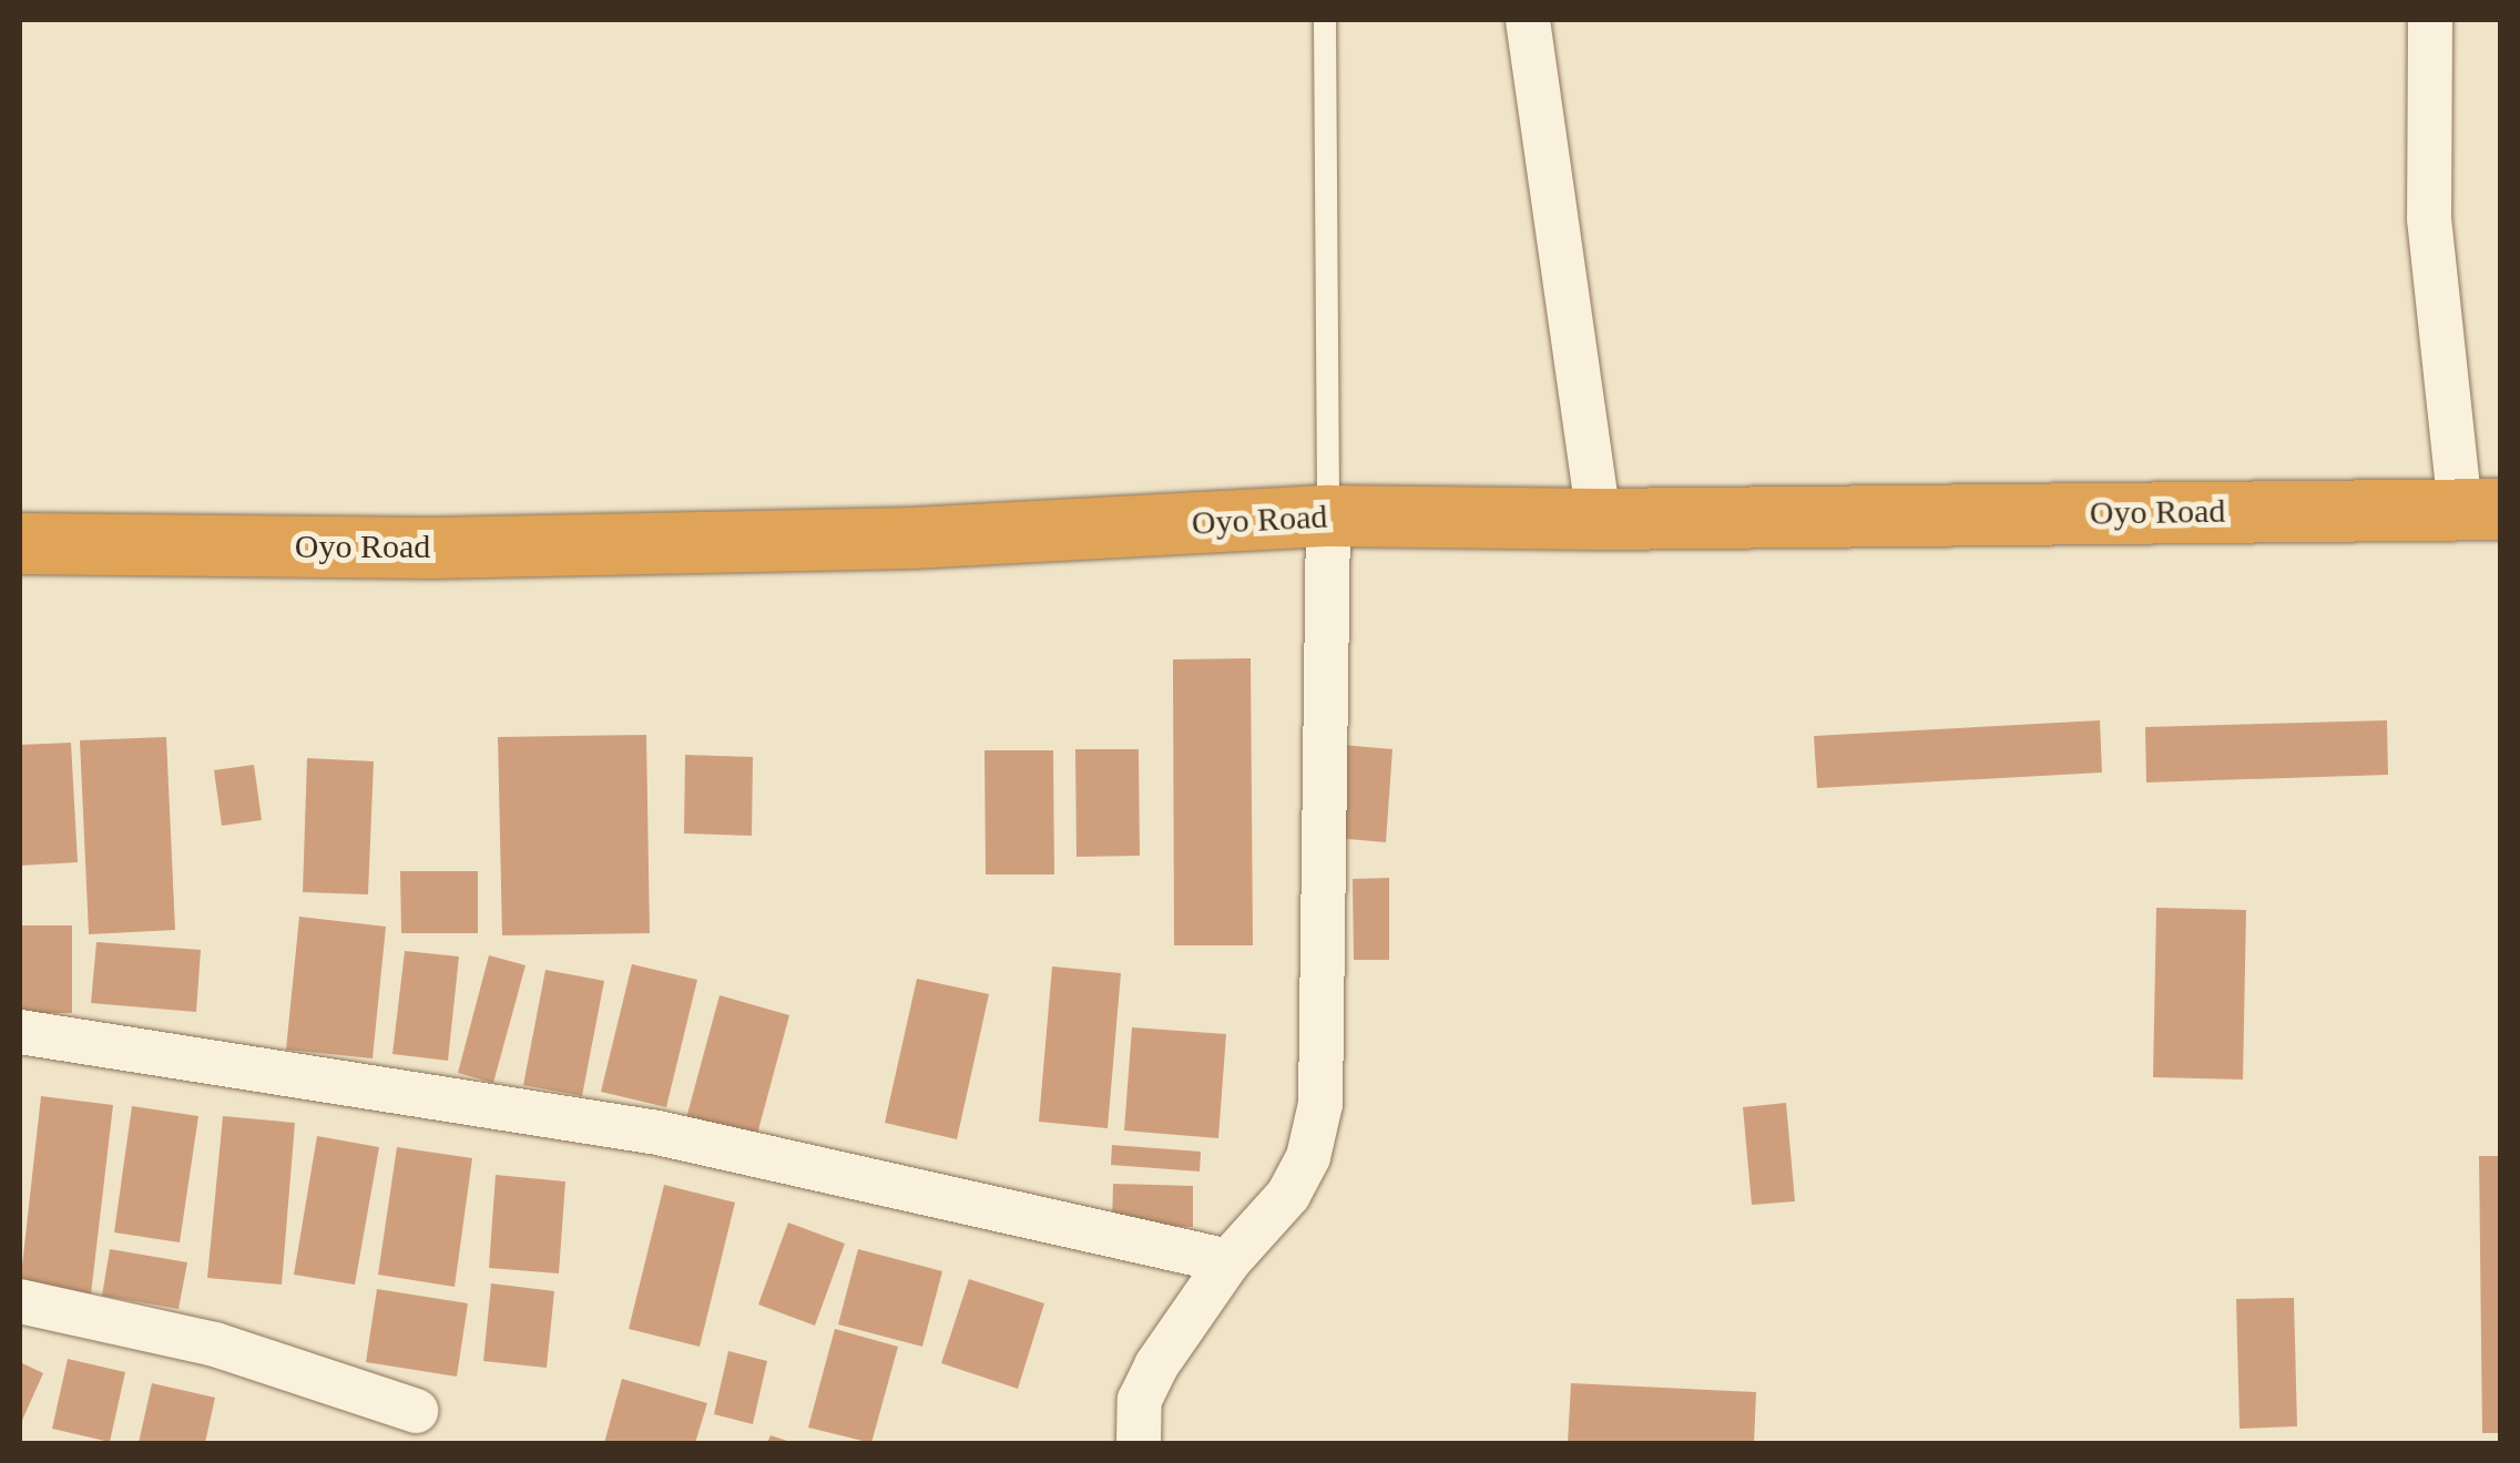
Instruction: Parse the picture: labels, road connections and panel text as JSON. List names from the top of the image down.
{
  "streets": {
    "highway": ["Oyo Road"]
  }
}
